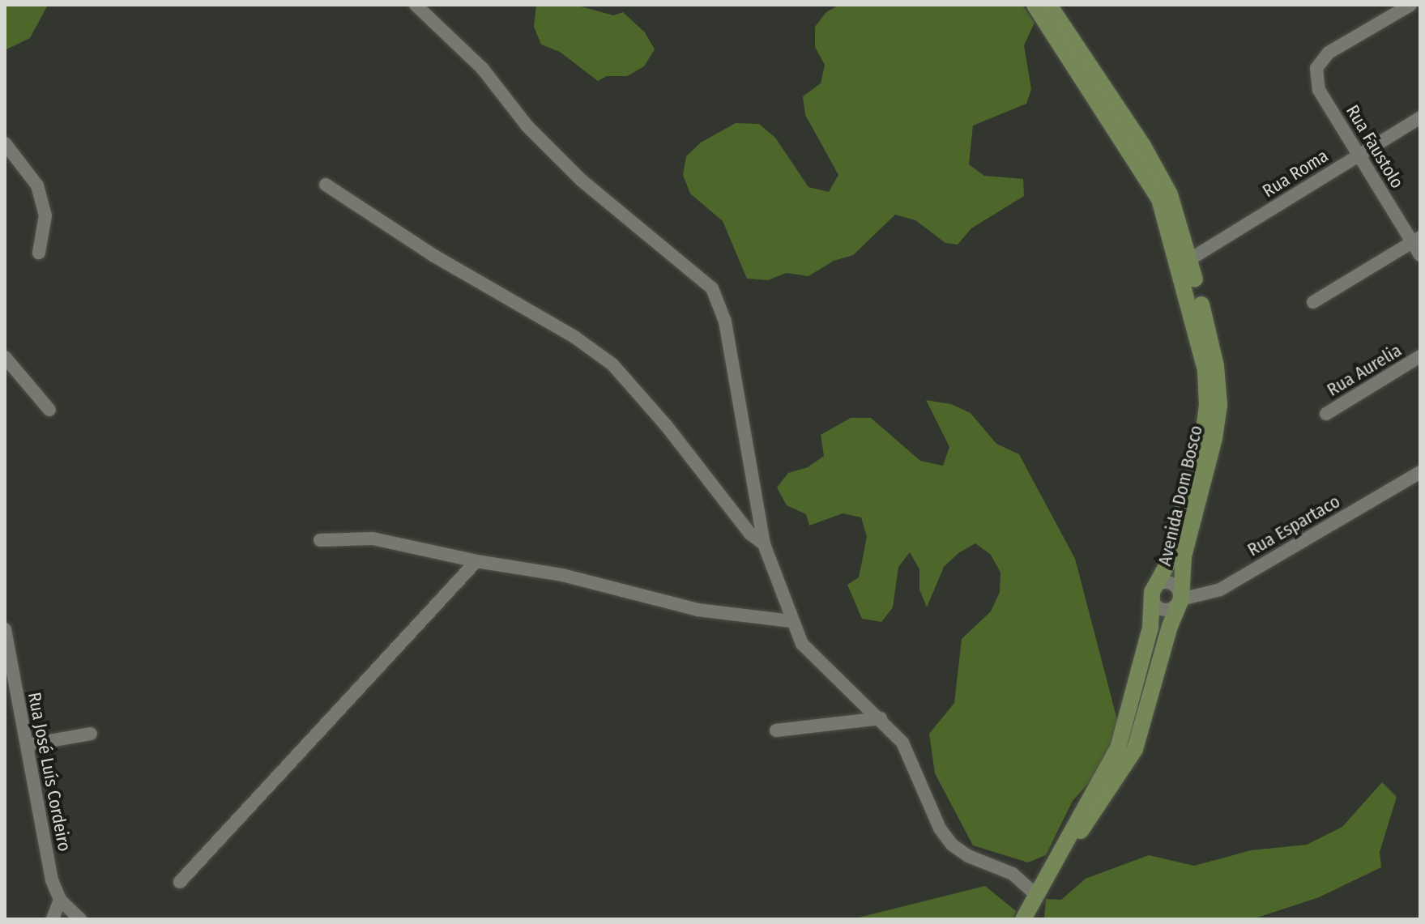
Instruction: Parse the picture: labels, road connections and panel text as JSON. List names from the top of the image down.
{
  "streets": {
    "street": [
      "Rua Faustolo",
      "Rua Roma",
      "Rua Aurelia",
      "Avenida Dom Bosco",
      "Rua Espartaco",
      "Rua José Luís Cordeiro"
    ]
  },
  "crossings": [
    ["Rua Faustolo", "Rua Roma"],
    ["Rua Roma", "Avenida Dom Bosco"],
    ["Avenida Dom Bosco", "Rua Espartaco"]
  ]
}
